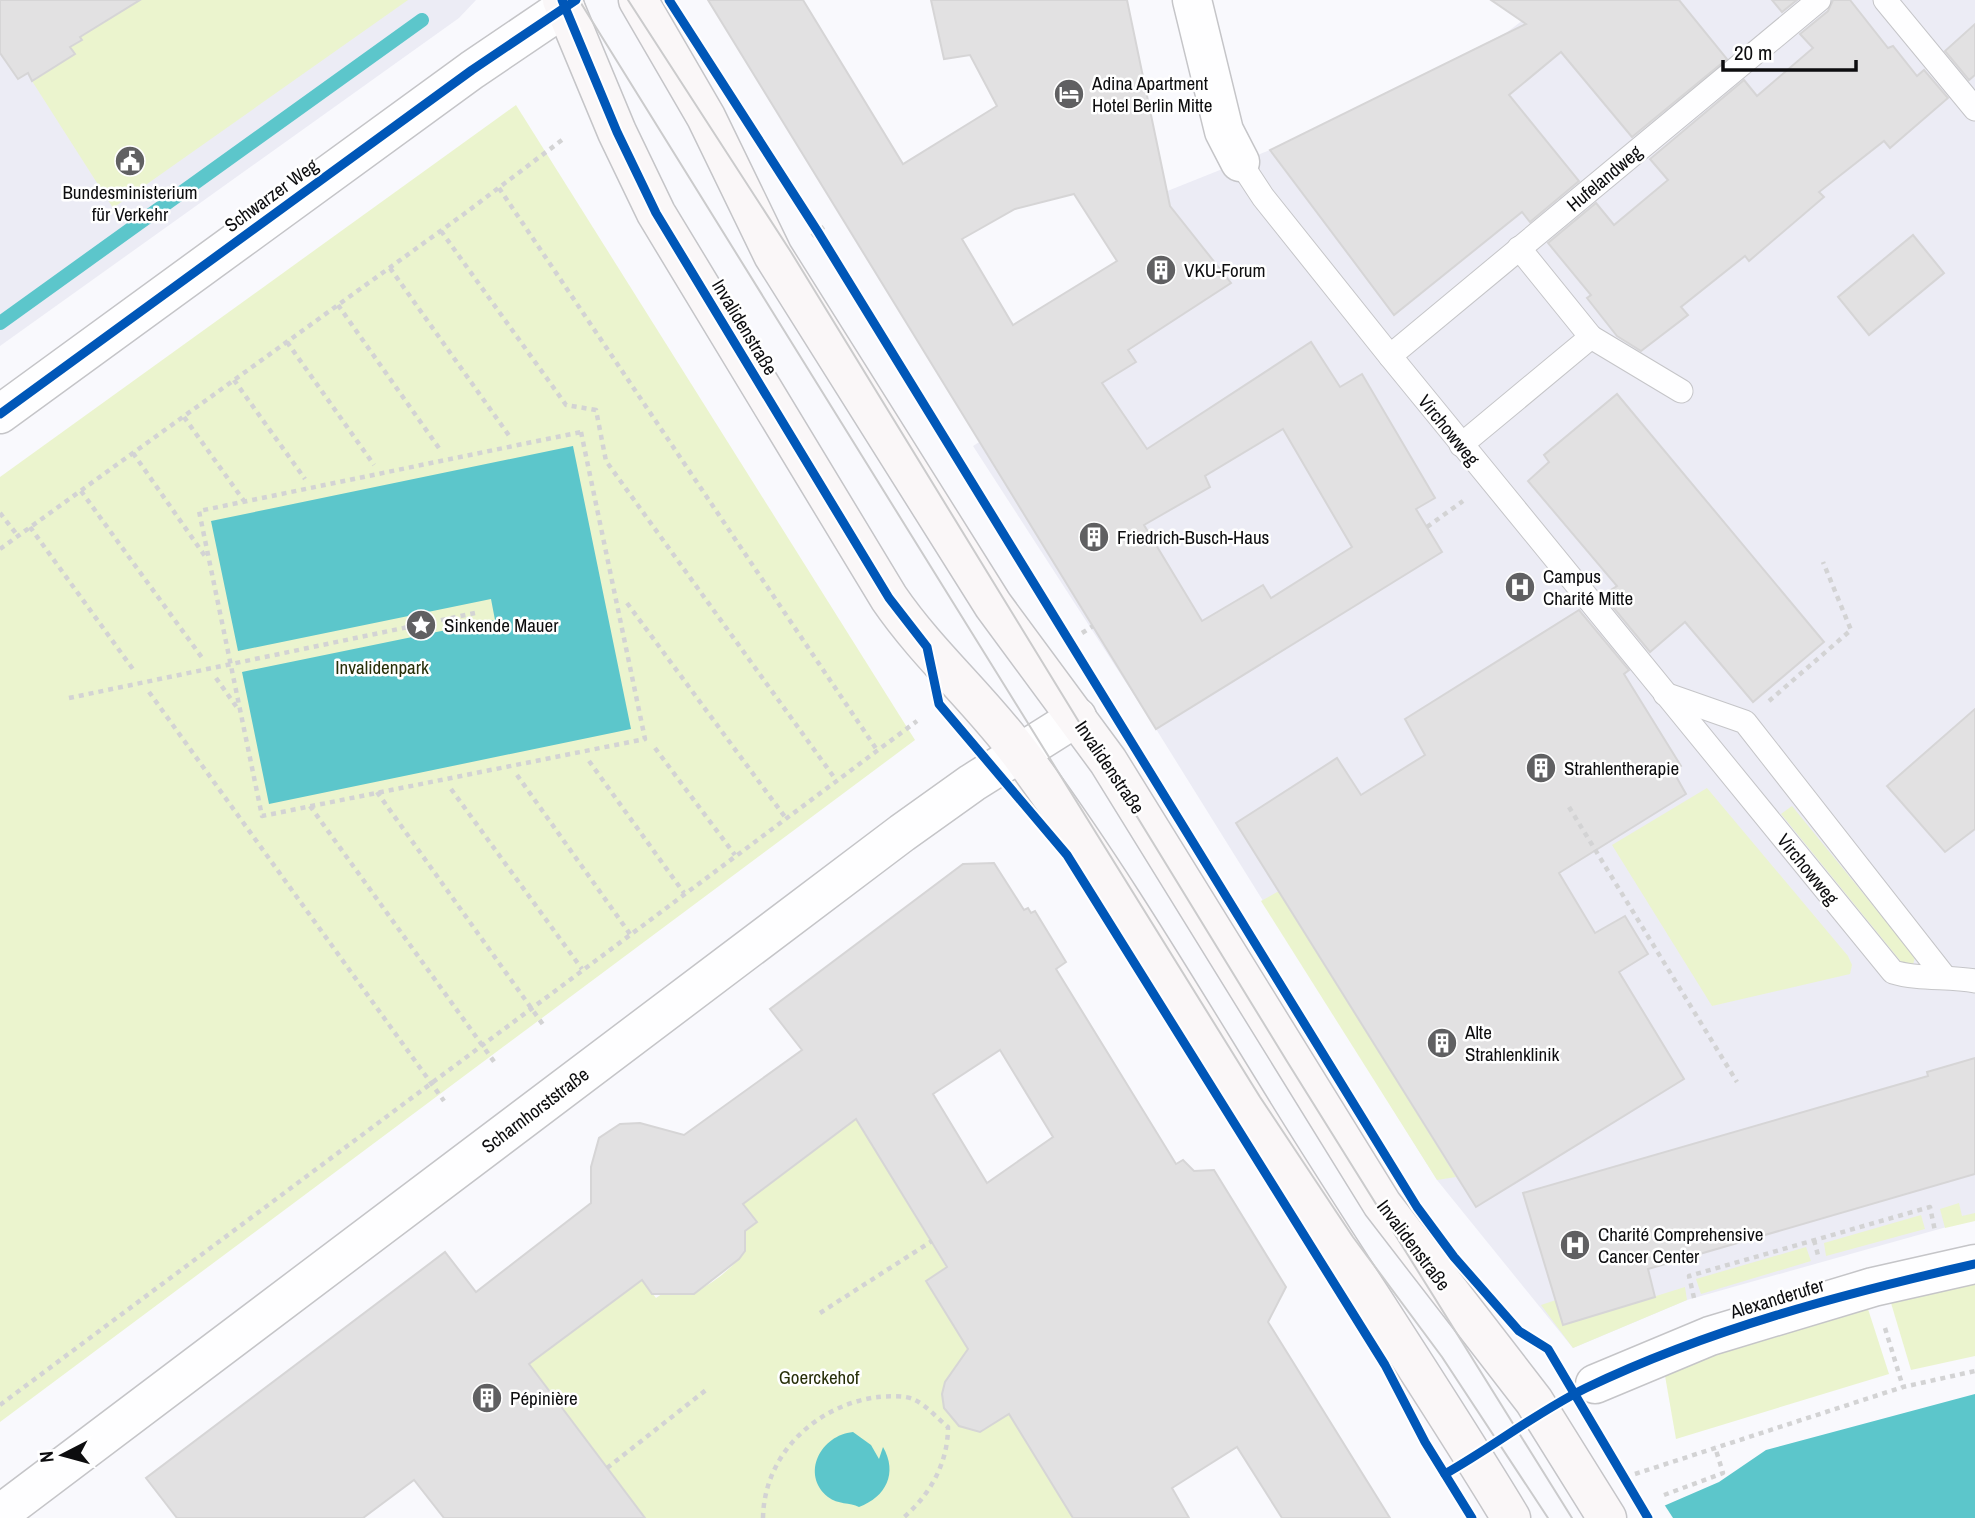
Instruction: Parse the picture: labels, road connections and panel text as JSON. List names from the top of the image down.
{
  "streets": {
    "main road": ["Invalidenstraße"],
    "street": ["Schwarzer Weg", "Scharnhorststraße", "Alexanderufer"],
    "lane": ["Hufelandweg", "Virchowweg"]
  },
  "crossings": [
    ["Hufelandweg", "Virchowweg"],
    ["Schwarzer Weg", "Invalidenstraße"],
    ["Invalidenstraße", "Scharnhorststraße"]
  ],
  "parks": ["Invalidenpark", "Goerckehof"],
  "places": {
    "hotel": ["Adina Apartment Hotel Berlin Mitte"],
    "public building": ["Bundesministerium für Verkehr"],
    "building": [
      "VKU-Forum",
      "Friedrich-Busch-Haus",
      "Strahlentherapie",
      "Alte Strahlenklinik",
      "Pépinière"
    ],
    "hospital": ["Campus Charité Mitte", "Charité Comprehensive Cancer Center"],
    "place": ["Sinkende Mauer"]
  },
  "scale_bar": "20 m",
  "north": "left"
}
